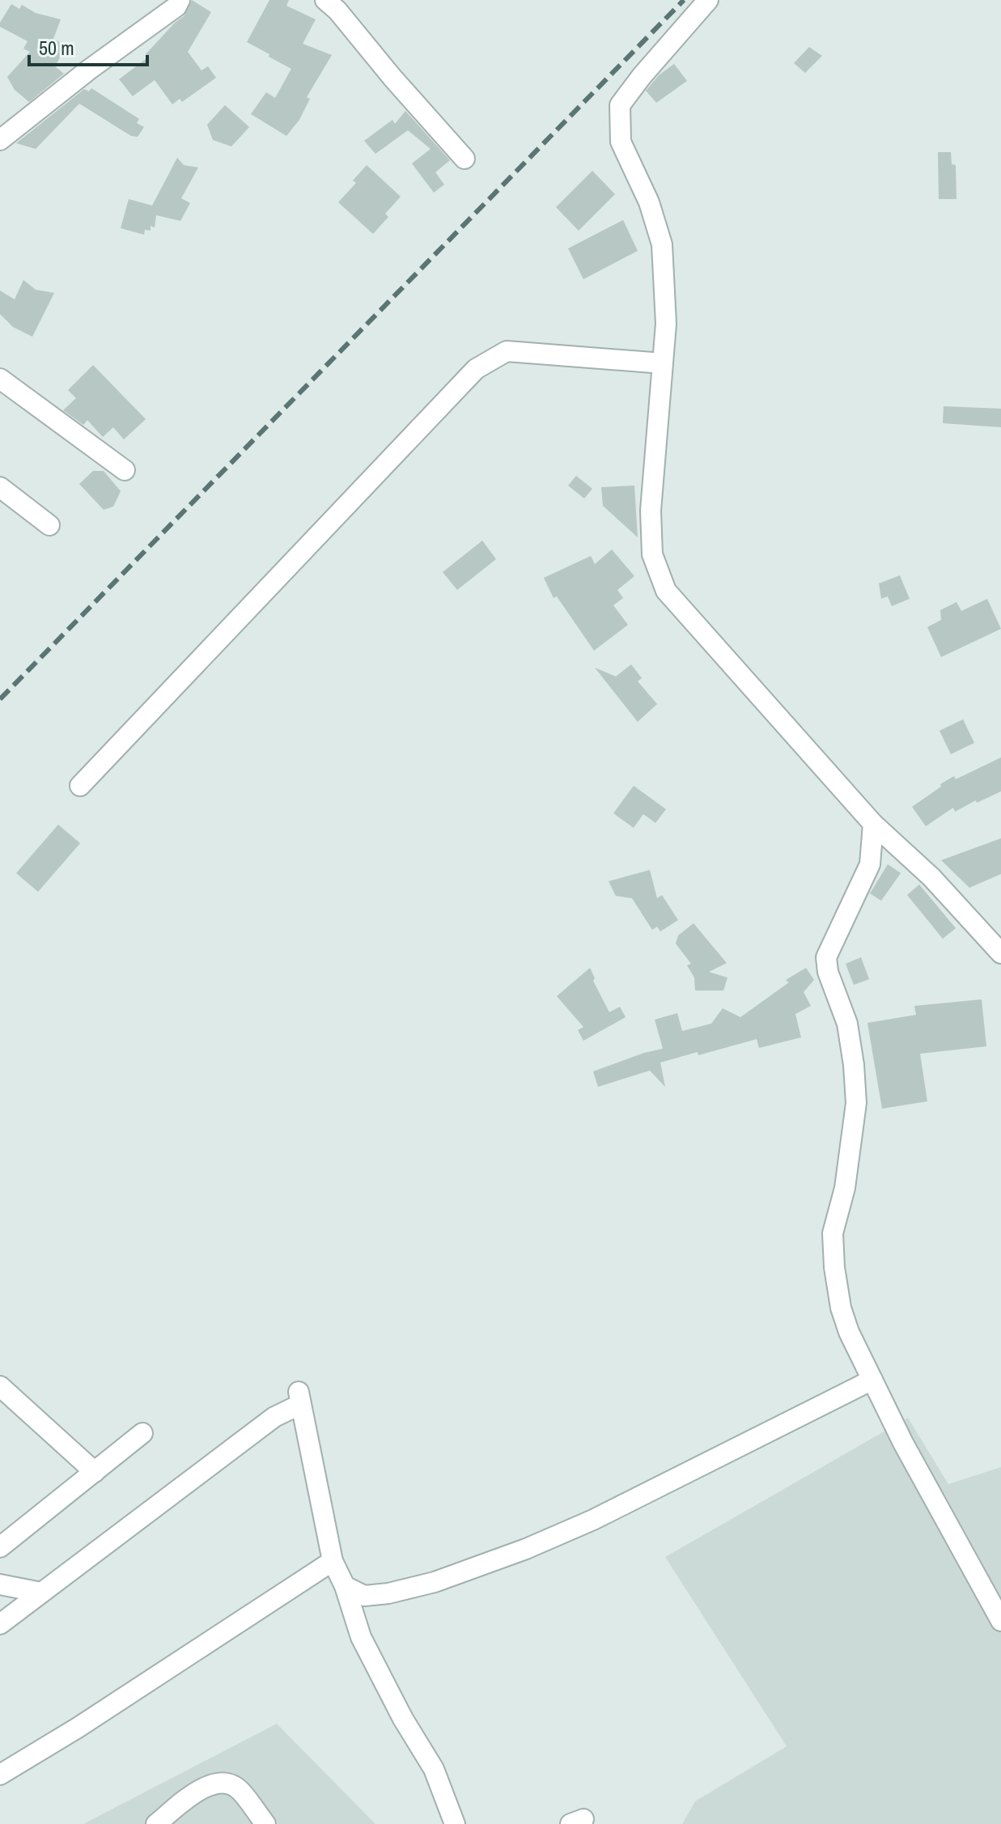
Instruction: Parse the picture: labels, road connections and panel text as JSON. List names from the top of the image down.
{
  "scale_bar": "50 m"
}
